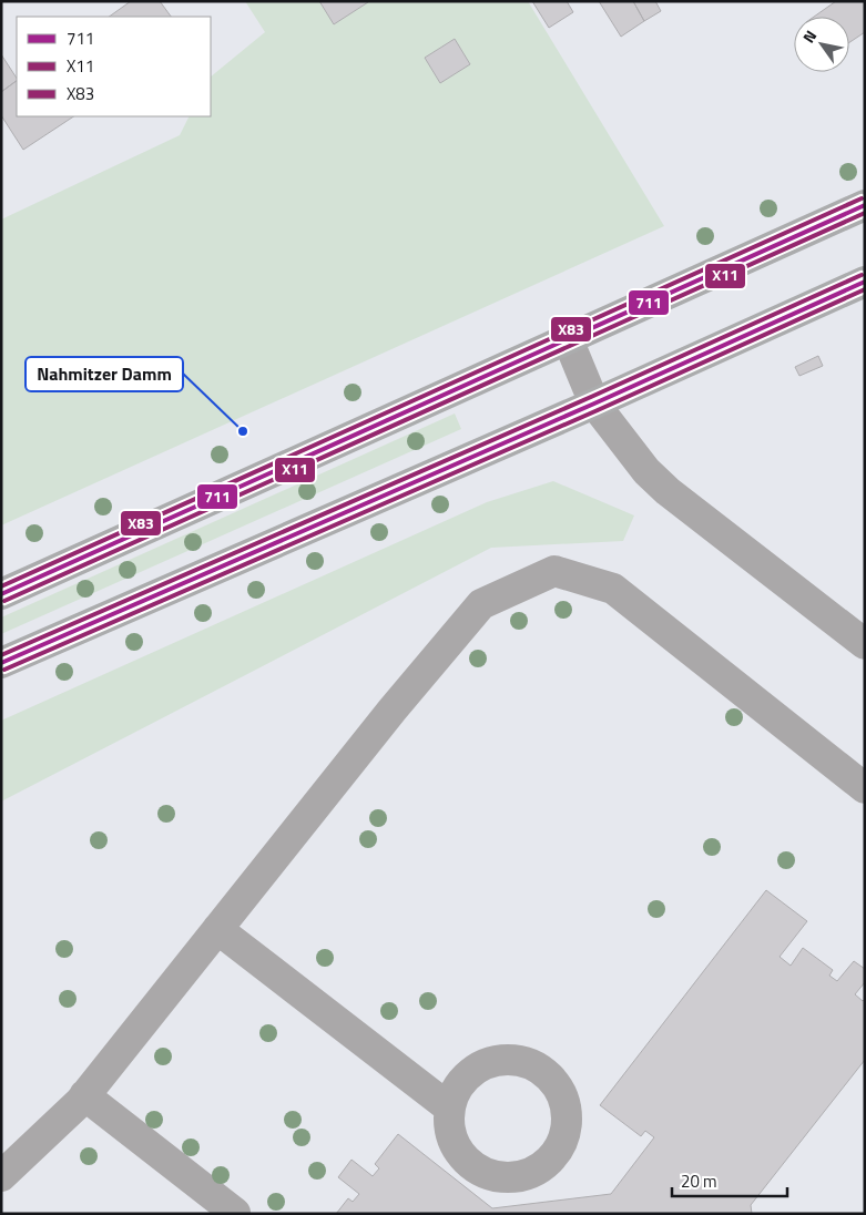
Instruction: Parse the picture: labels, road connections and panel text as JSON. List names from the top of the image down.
{
  "places": ["Nahmitzer Damm"],
  "lines": ["transit line X83", "transit line 711", "transit line X11"],
  "legend": ["711", "X11", "X83"],
  "scale_bar": "20 m",
  "north": "top left"
}
